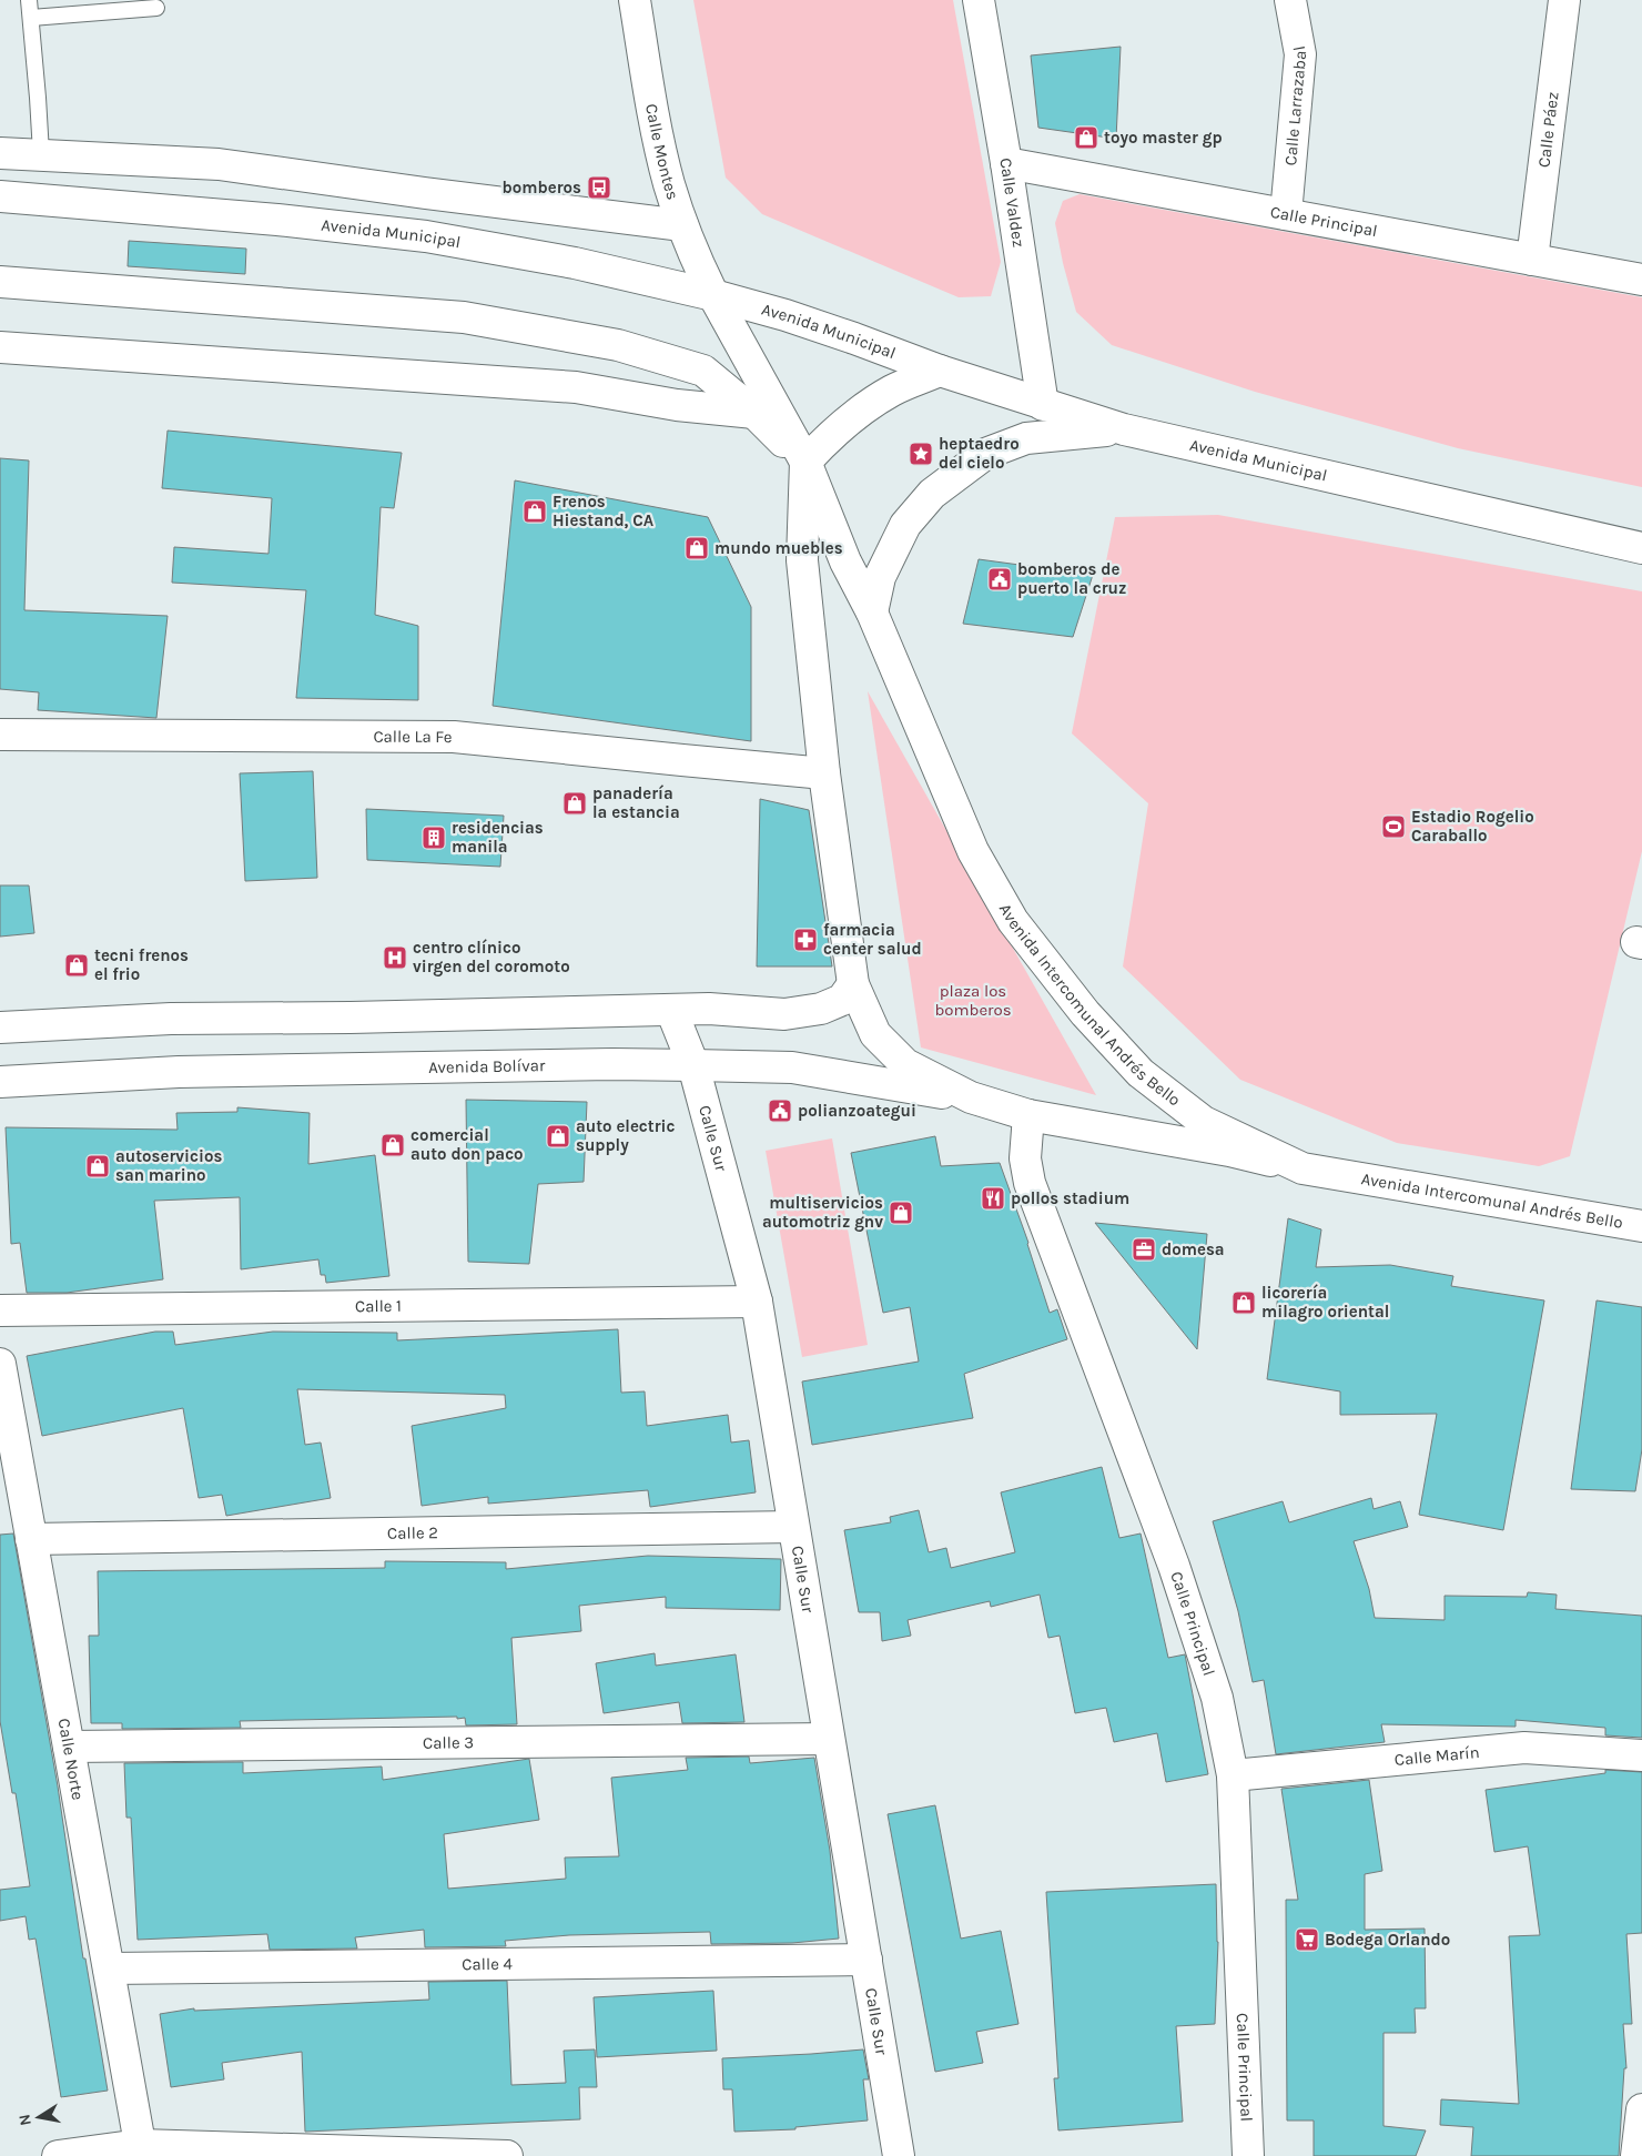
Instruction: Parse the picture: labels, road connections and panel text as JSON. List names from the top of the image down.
{
  "streets": {
    "main road": [
      "Calle Larrazabal",
      "Calle Páez",
      "Calle Montes",
      "Calle Valdez",
      "Calle Principal",
      "Avenida Municipal",
      "Calle La Fe",
      "Avenida Intercomunal Andrés Bello",
      "Avenida Bolívar",
      "Calle Sur",
      "Calle 1",
      "Calle 2",
      "Calle 3",
      "Calle Marín",
      "Calle Norte",
      "Calle 4"
    ]
  },
  "crossings": [
    ["Calle Larrazabal", "Calle Principal"],
    ["Calle Páez", "Calle Principal"],
    ["Calle Montes", "Avenida Municipal"],
    ["Calle Montes", "Avenida Intercomunal Andrés Bello"],
    ["Calle Valdez", "Calle Principal"],
    ["Calle Valdez", "Avenida Municipal"],
    ["Calle Principal", "Calle Marín"],
    ["Avenida Bolívar", "Calle Sur"],
    ["Calle Sur", "Calle 1"],
    ["Calle Sur", "Calle 2"],
    ["Calle Sur", "Calle 3"],
    ["Calle Sur", "Calle 4"],
    ["Calle 2", "Calle Norte"],
    ["Calle 3", "Calle Norte"],
    ["Calle Norte", "Calle 4"]
  ],
  "parks": ["plaza los bomberos"],
  "places": {
    "shop": [
      "toyo master gp",
      "Frenos Hiestand, CA",
      "mundo muebles",
      "panadería la estancia",
      "tecni frenos el frio",
      "auto electric supply",
      "comercial auto don paco",
      "autoservicios san marino",
      "multiservicios automotriz gnv",
      "licorería milagro oriental"
    ],
    "bus stop": ["bomberos"],
    "place": ["heptaedro del cielo"],
    "public building": ["bomberos de puerto la cruz", "polianzoategui"],
    "sports": ["Estadio Rogelio Caraballo"],
    "building": ["residencias manila"],
    "pharmacy": ["farmacia center salud"],
    "hospital": ["centro clínico virgen del coromoto"],
    "restaurant": ["pollos stadium"],
    "office": ["domesa"],
    "supermarket": ["Bodega Orlando"]
  },
  "north": "left"
}
